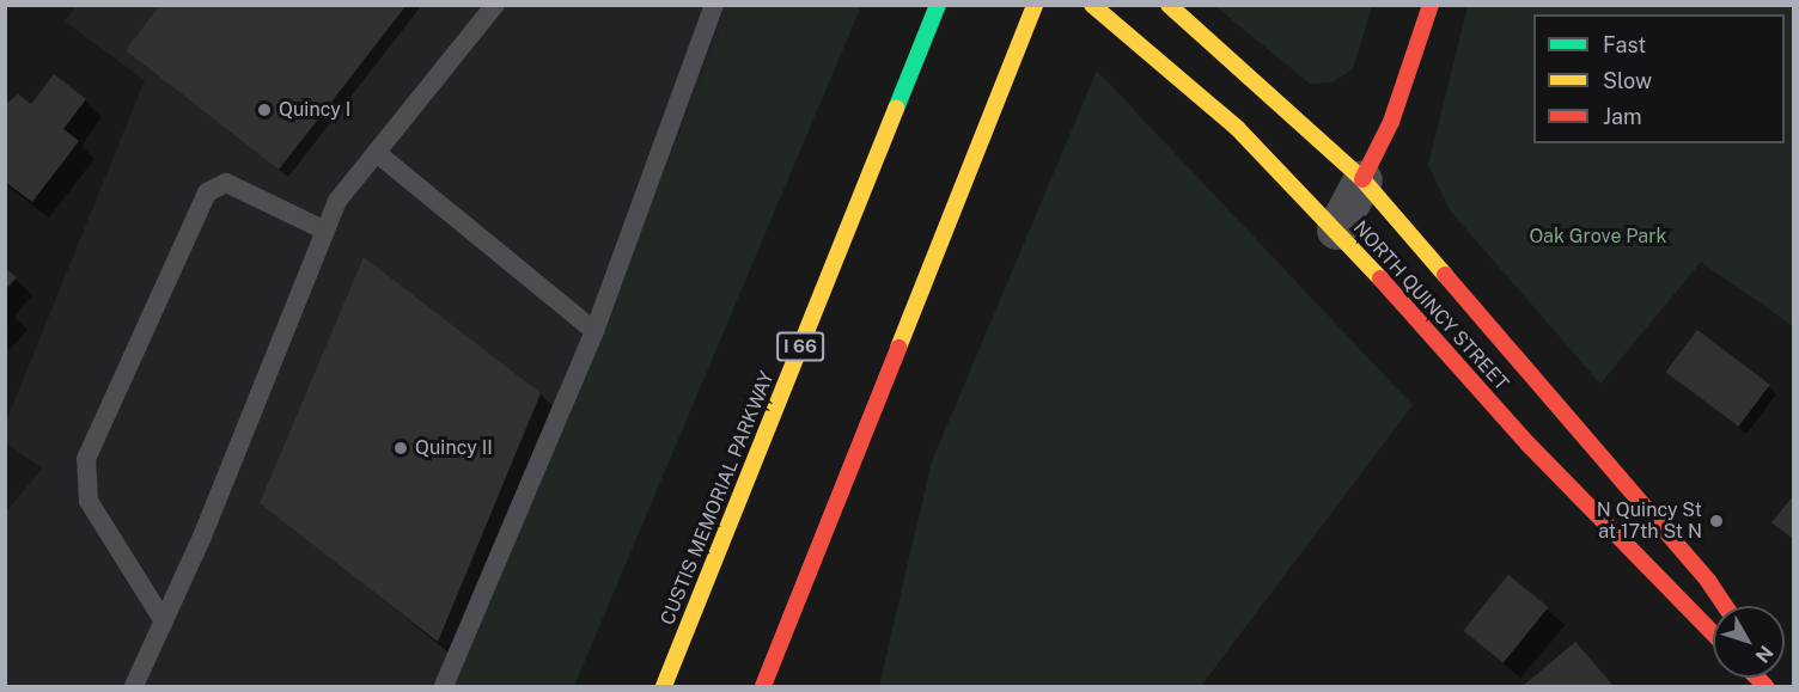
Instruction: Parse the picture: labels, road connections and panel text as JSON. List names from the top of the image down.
{
  "streets": {
    "main road": ["NORTH QUINCY STREET", "I 66", "CUSTIS MEMORIAL PARKWAY"]
  },
  "parks": ["Oak Grove Park"],
  "places": ["Quincy I", "Quincy II", "N Quincy St at 17th St N"],
  "legend": ["Fast", "Slow", "Jam"],
  "north": "bottom right"
}
